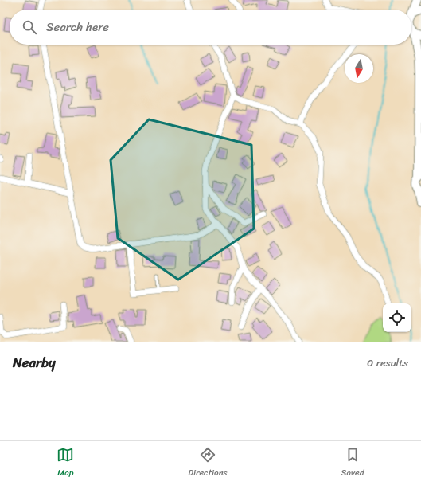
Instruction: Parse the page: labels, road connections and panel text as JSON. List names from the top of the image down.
{
  "north": "bottom",
  "page": {
    "search": "Search here",
    "heading": ["Nearby", "0 results"],
    "nav": ["Map", "Directions", "Saved"]
  }
}
